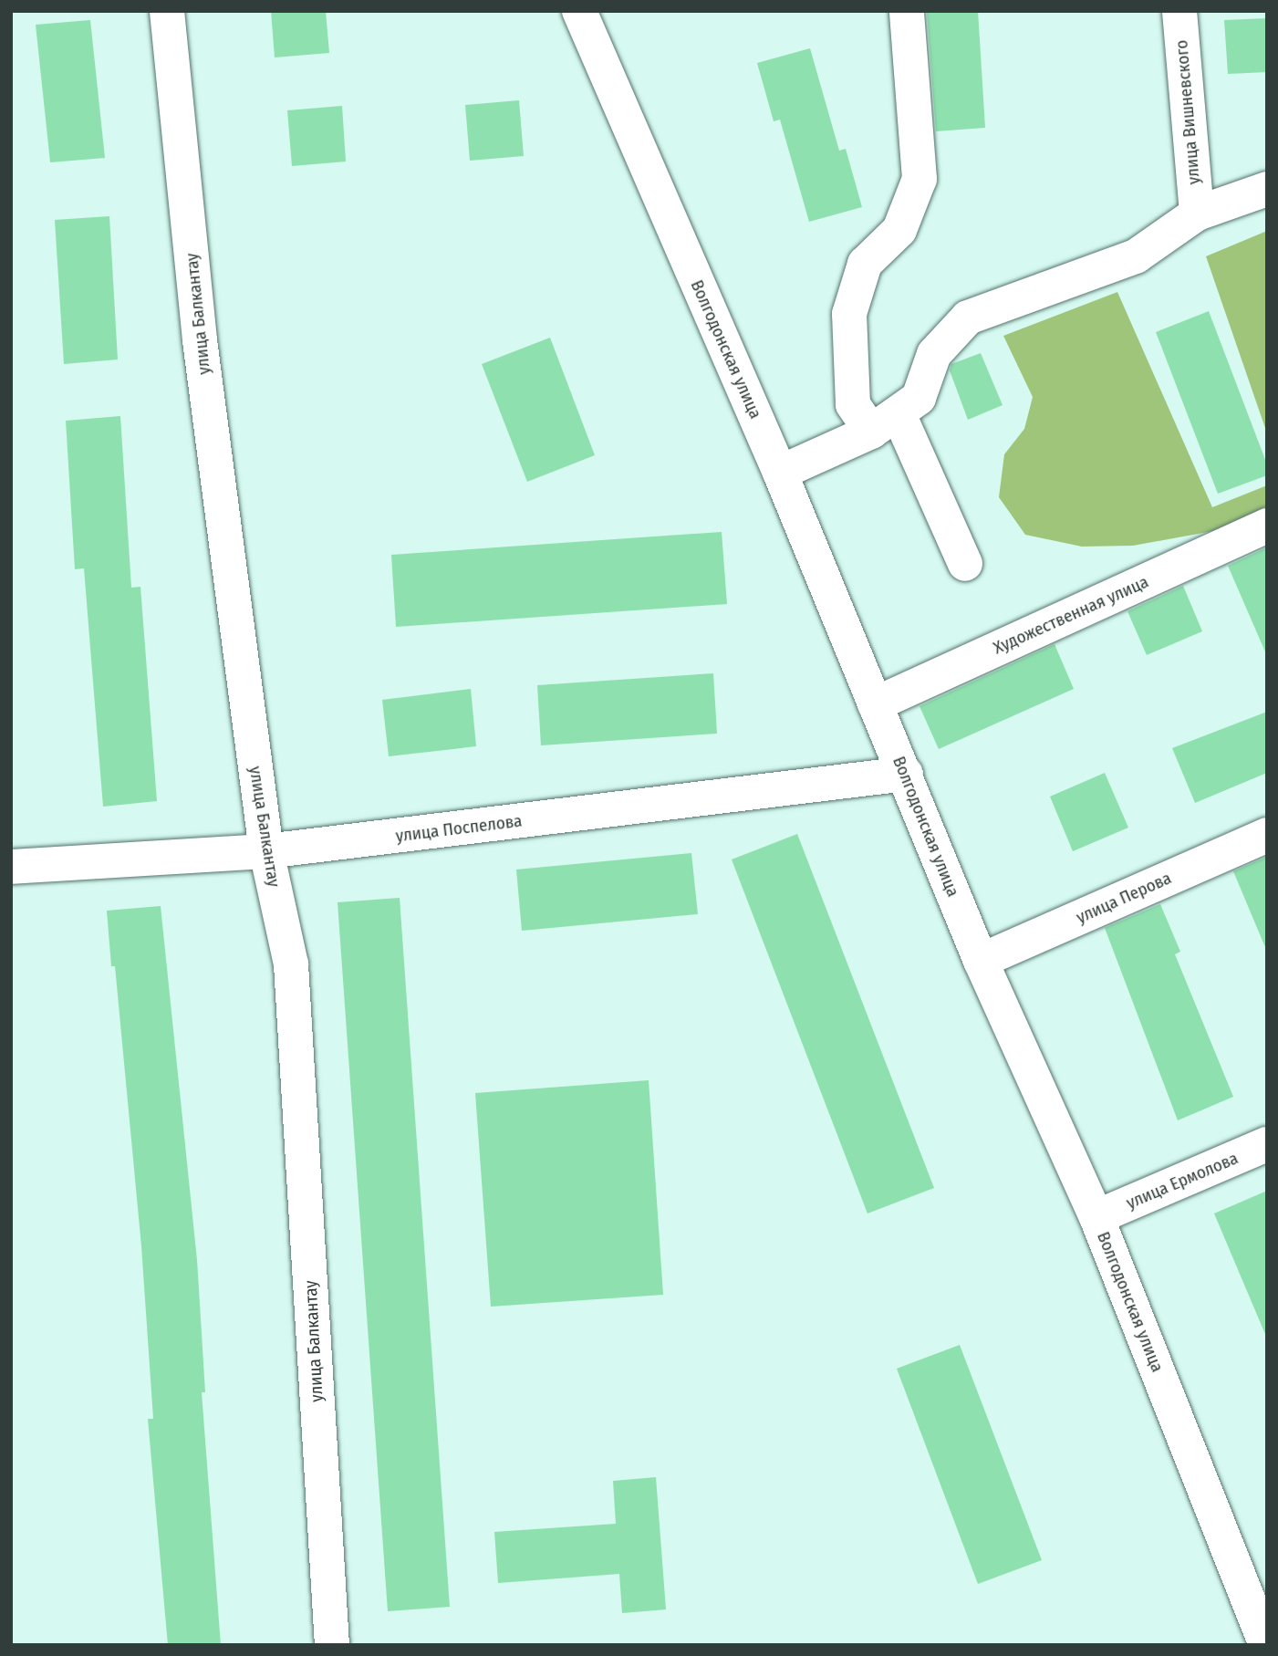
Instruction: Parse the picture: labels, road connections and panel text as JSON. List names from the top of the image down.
{
  "streets": {
    "street": [
      "улица Вишневского",
      "улица Балкантау",
      "Волгодонская улица",
      "Художественная улица",
      "улица Поспелова",
      "улица Перова",
      "улица Ермолова"
    ]
  },
  "crossings": [
    ["улица Балкантау", "улица Поспелова"],
    ["Волгодонская улица", "Художественная улица"],
    ["Волгодонская улица", "улица Поспелова"],
    ["Волгодонская улица", "улица Перова"],
    ["Волгодонская улица", "улица Ермолова"]
  ]
}
